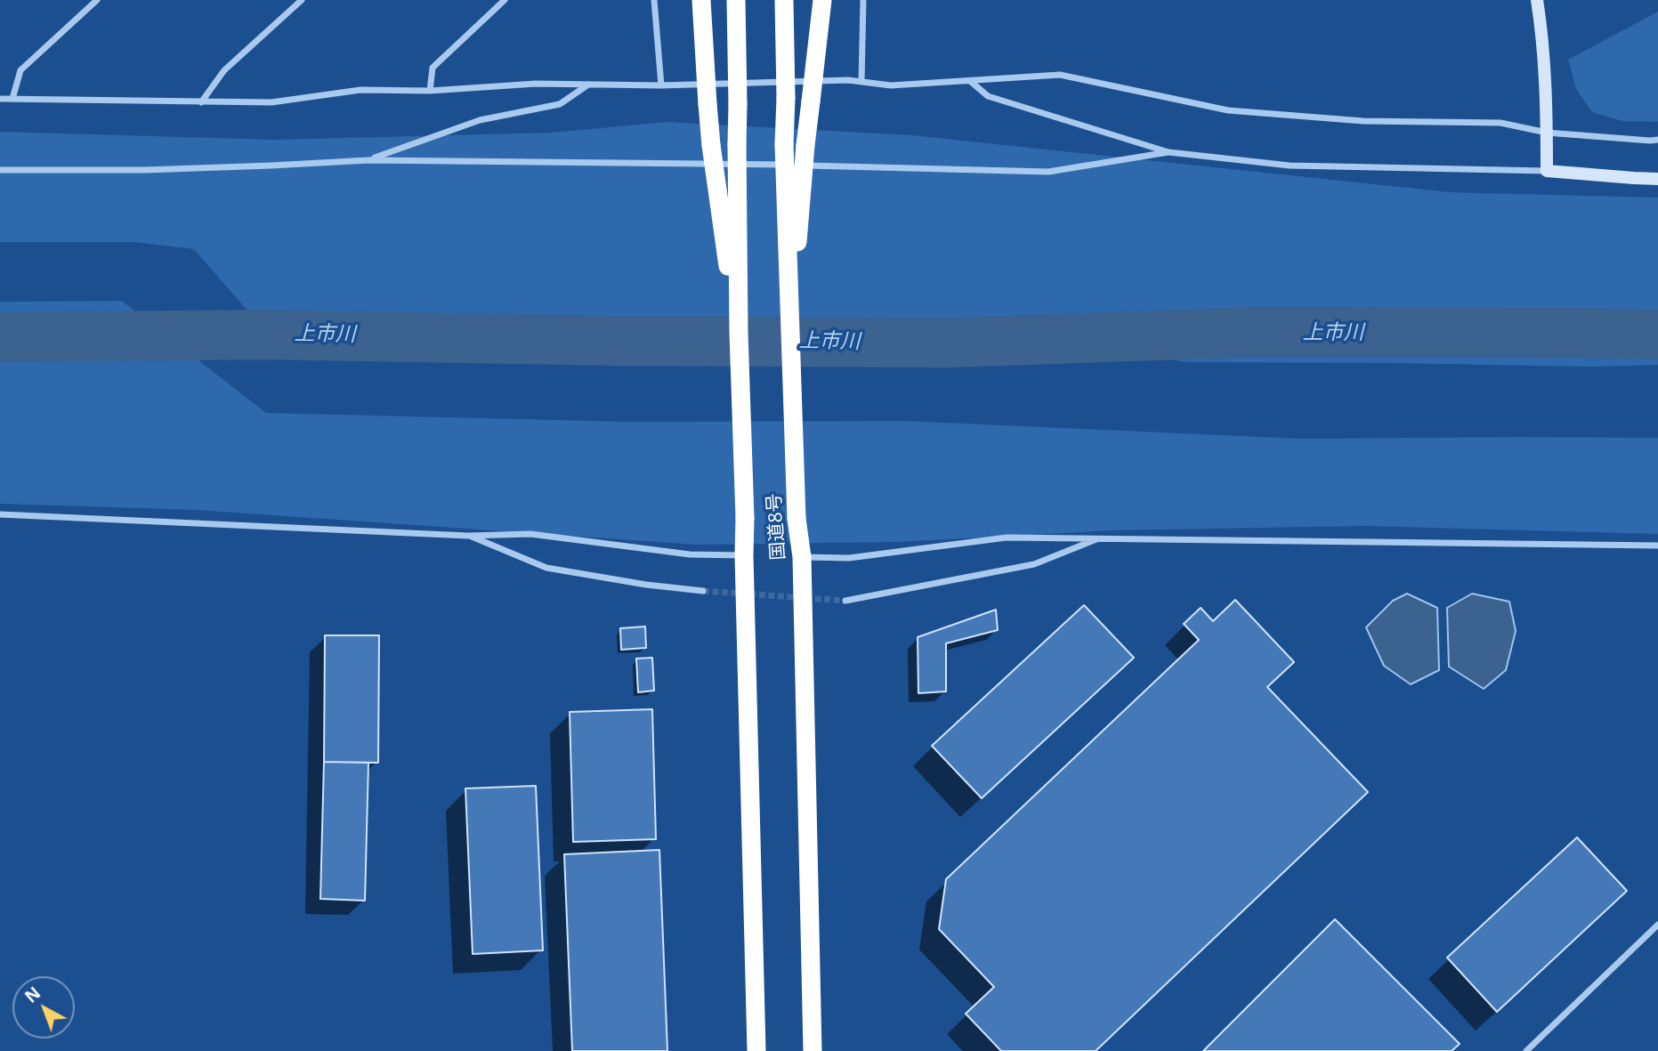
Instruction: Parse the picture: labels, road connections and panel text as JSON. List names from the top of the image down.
{
  "streets": {
    "highway": ["国道8号"]
  },
  "water": ["上市川"],
  "north": "top left"
}
